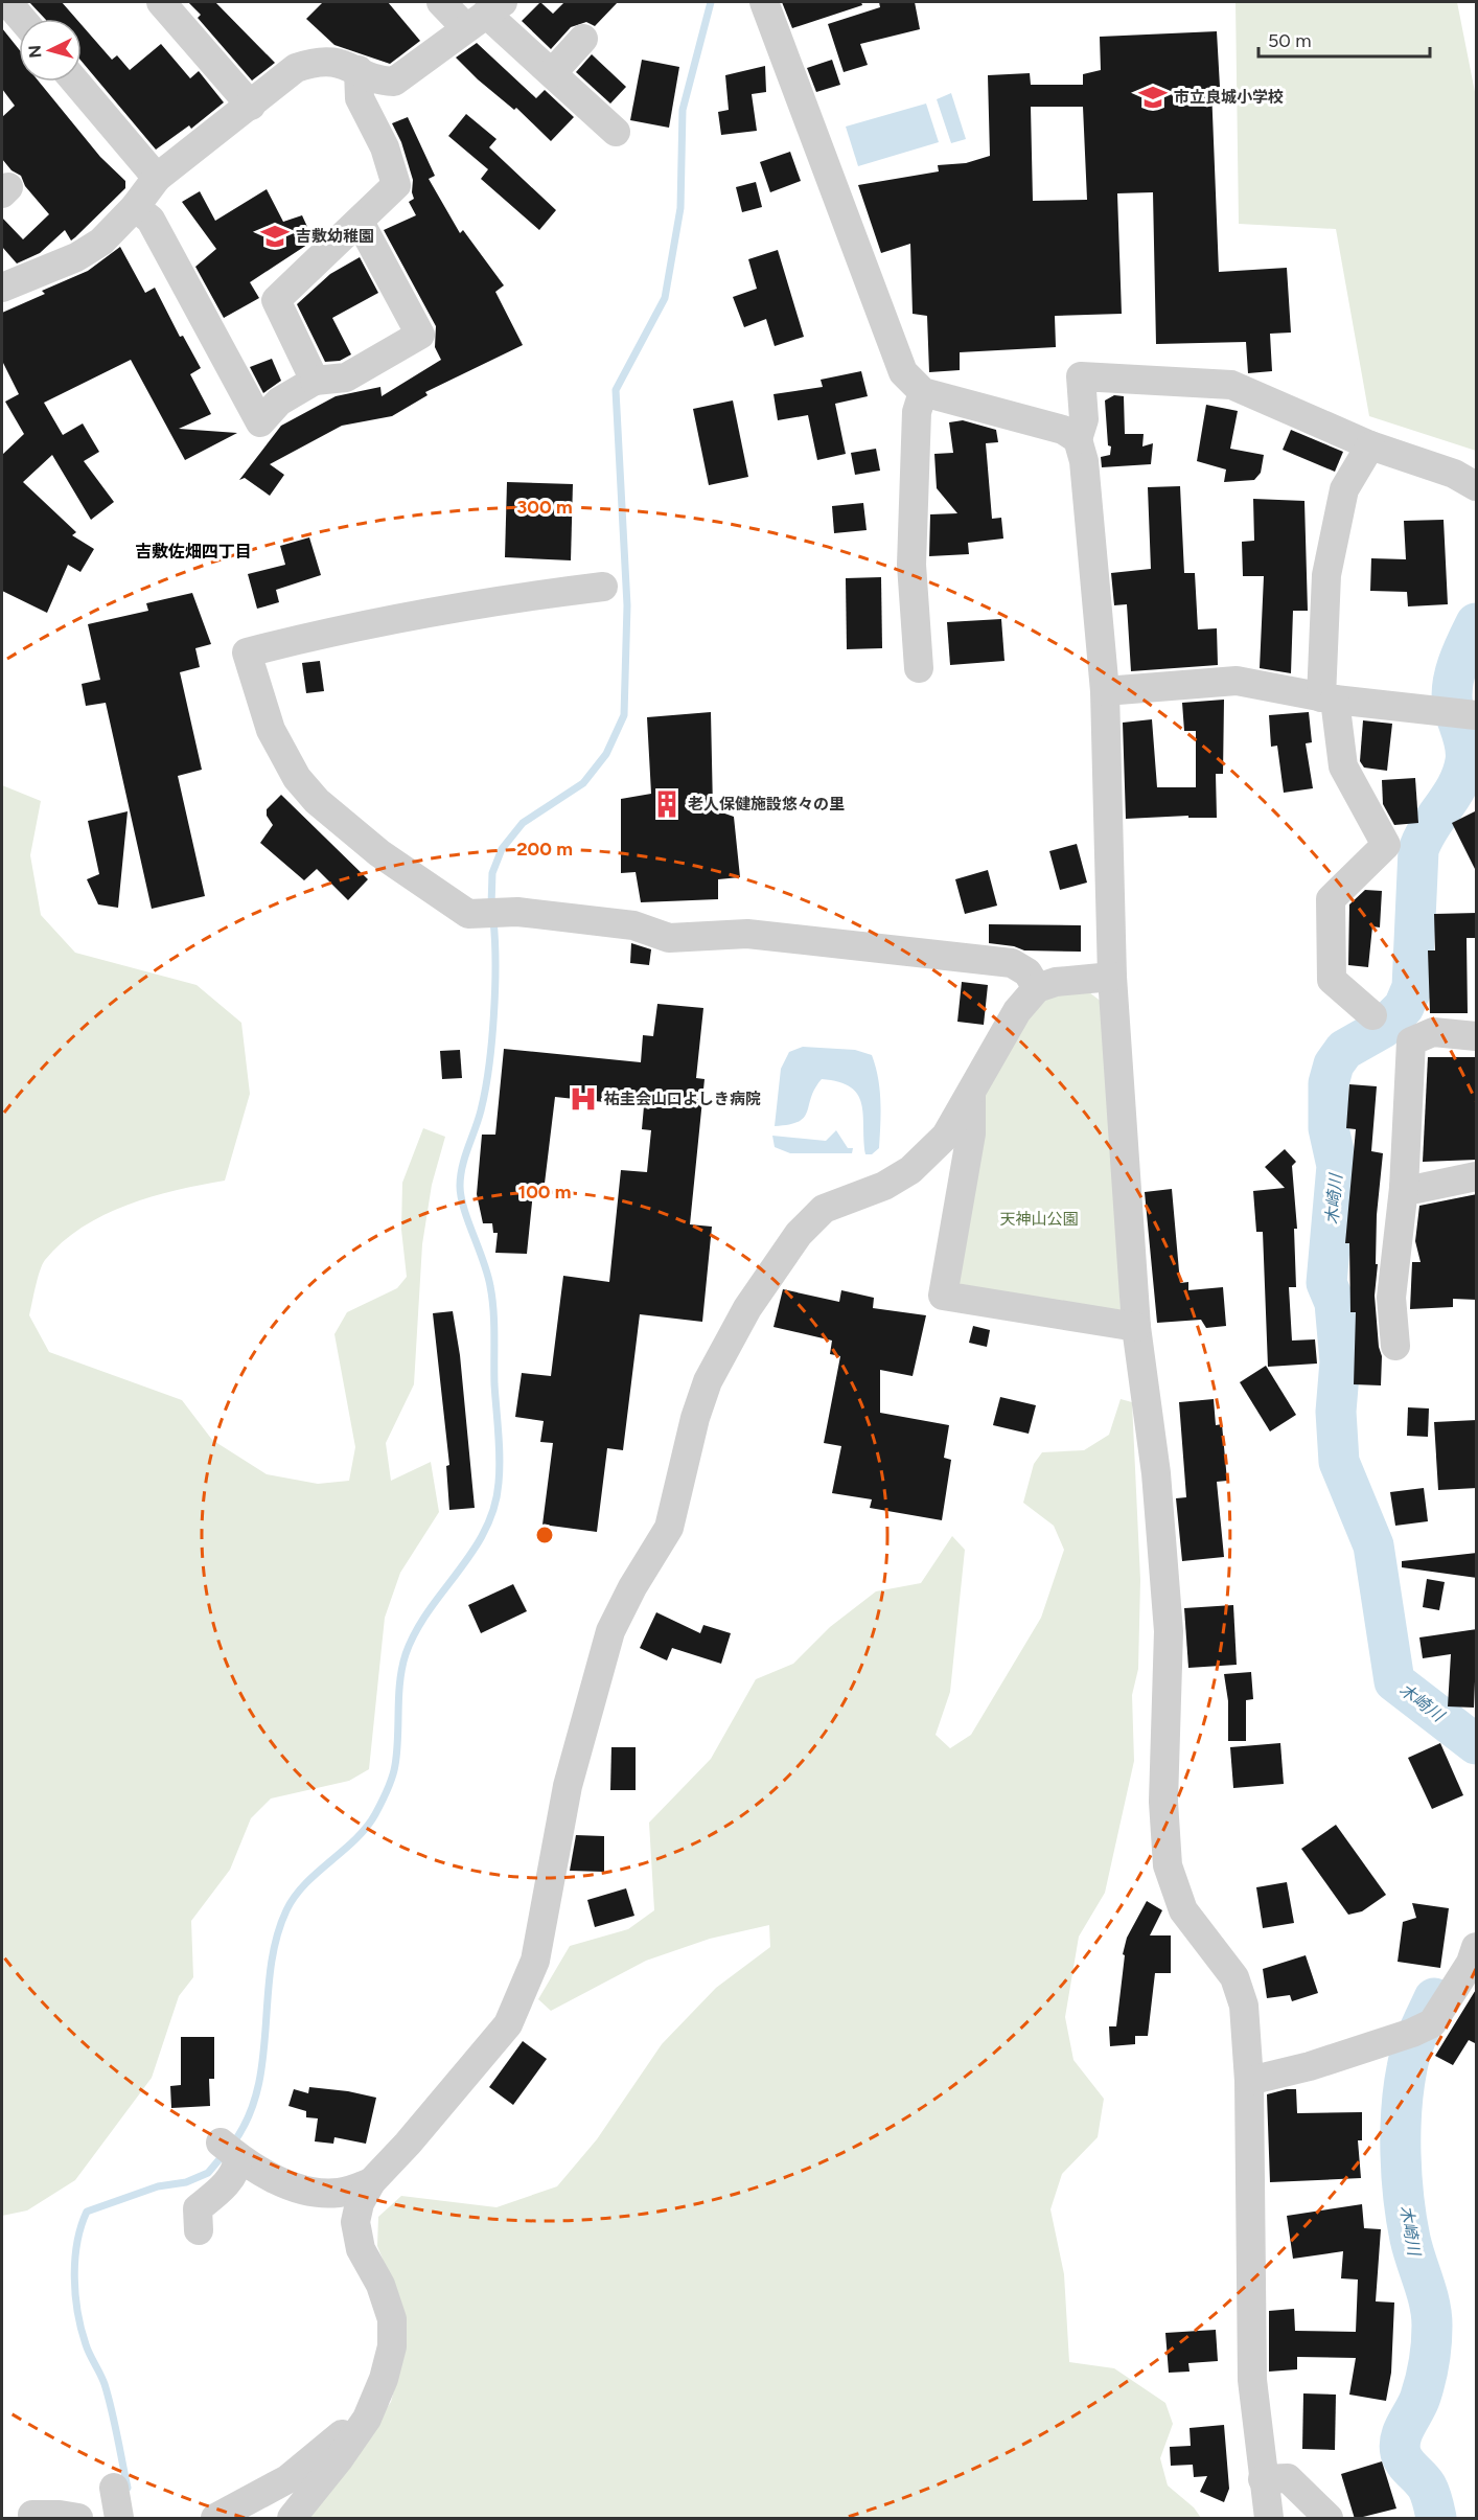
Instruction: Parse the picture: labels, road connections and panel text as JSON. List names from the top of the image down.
{
  "districts": ["吉敷佐畑四丁目"],
  "water": ["木崎川"],
  "parks": ["天神山公園"],
  "places": {
    "school or university": ["市立良城小学校", "吉敷幼稚園"],
    "building": ["老人保健施設悠々の里"],
    "hospital": ["祐圭会山口よしき病院"]
  },
  "scale_bar": "50 m",
  "north": "left",
  "rings": ["300 m", "200 m", "100 m"]
}
